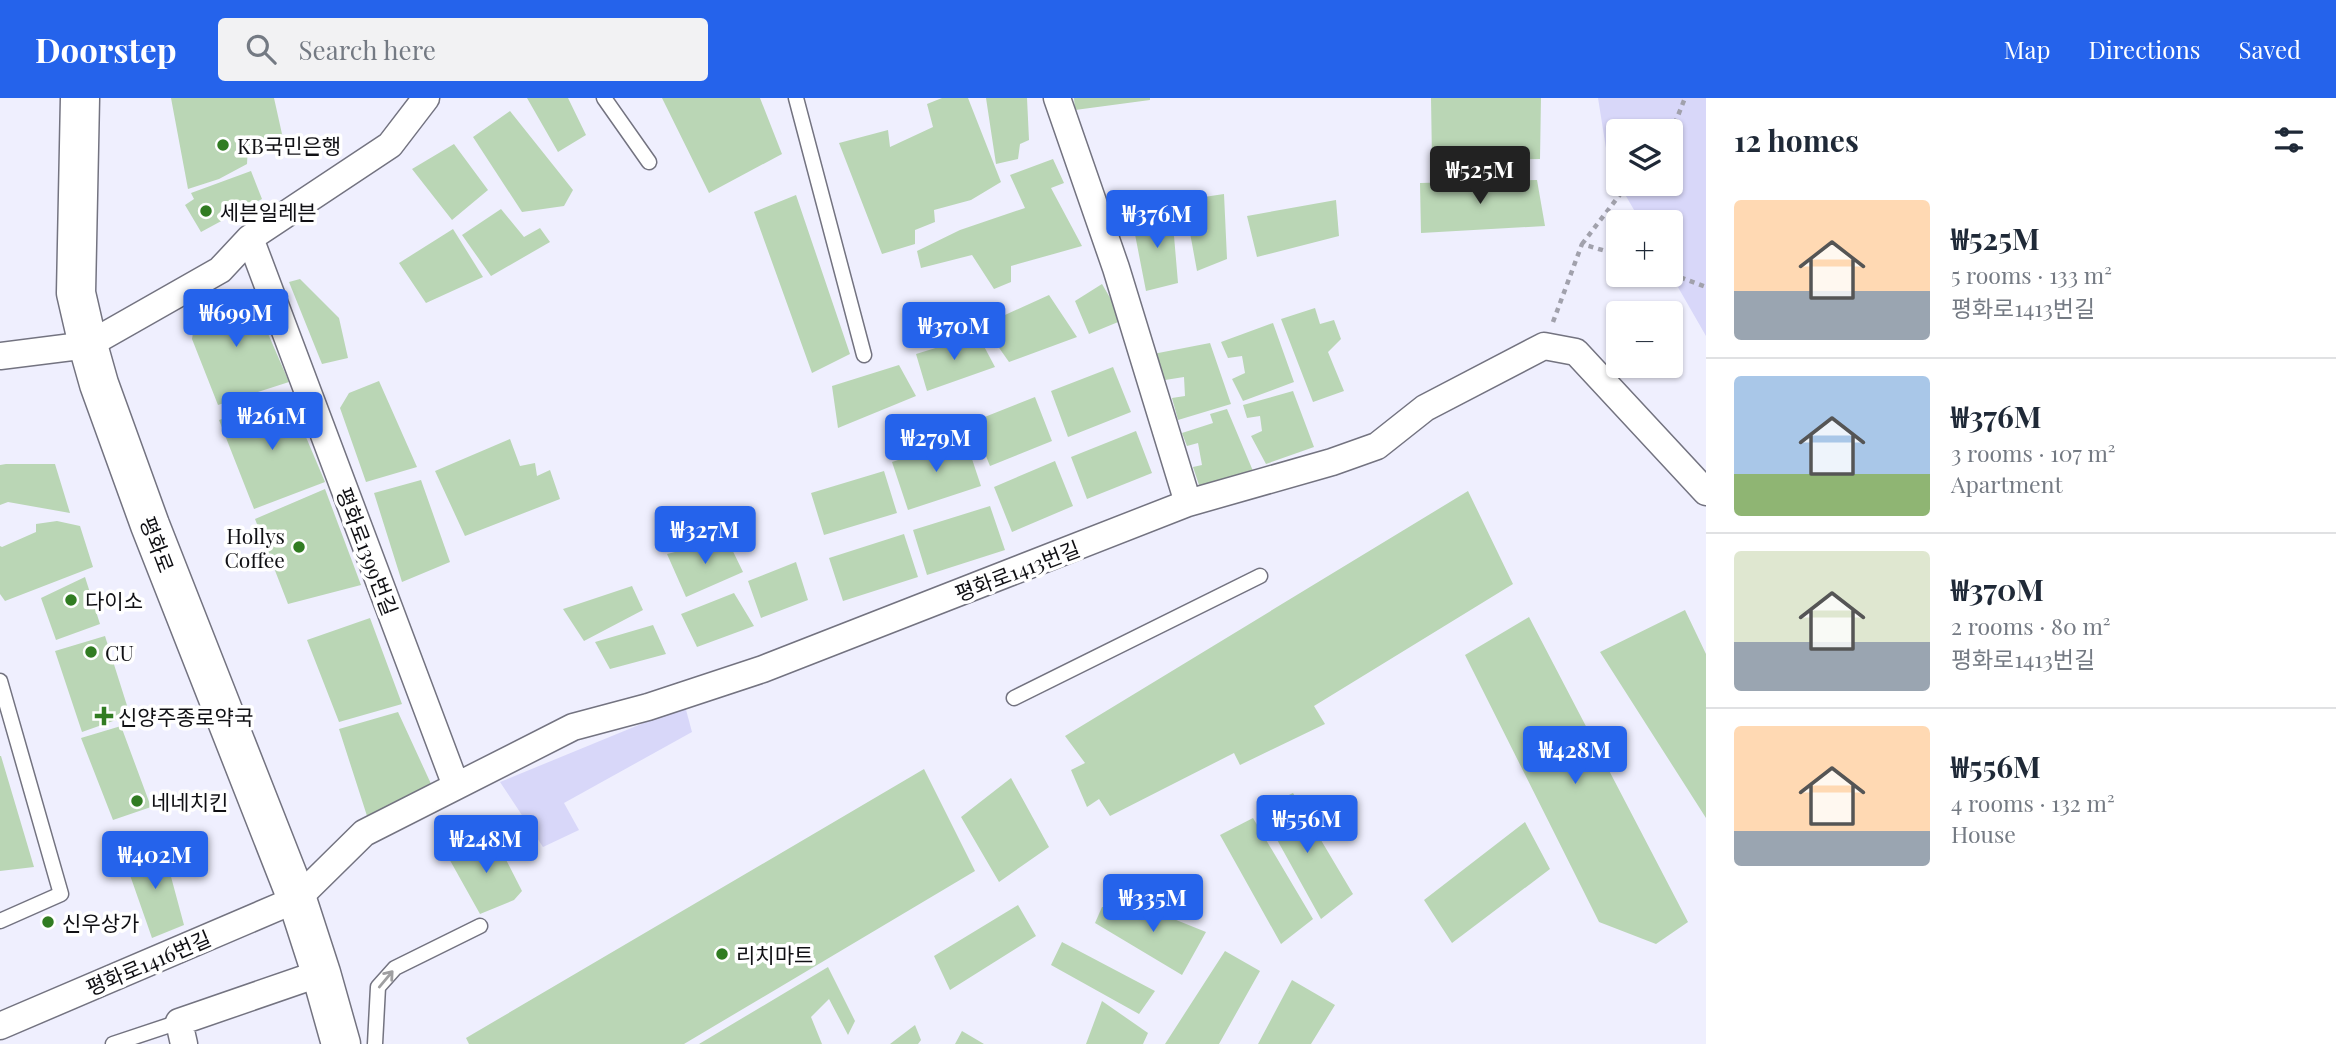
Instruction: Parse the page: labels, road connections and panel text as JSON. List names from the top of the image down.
{
  "streets": {
    "main road": ["평화로"],
    "street": ["평화로1399번길", "평화로1413번길", "평화로1416번길"]
  },
  "crossings": [
    ["평화로", "평화로1413번길"],
    ["평화로", "평화로1416번길"],
    ["평화로1399번길", "평화로1413번길"],
    ["평화로1413번길", "평화로1416번길"]
  ],
  "places": {
    "other": [
      "KB국민은행",
      "세븐일레븐",
      "Hollys Coffee",
      "다이소",
      "CU",
      "네네치킨",
      "신우상가",
      "리치마트"
    ],
    "health": ["신양주종로약국"]
  },
  "page": {
    "header": "Doorstep",
    "search": "Search here",
    "nav": ["Map", "Directions", "Saved"],
    "heading": "12 homes",
    "map_buttons": ["+", "−"],
    "price": [
      "₩525M",
      "₩376M",
      "₩699M",
      "₩370M",
      "₩261M",
      "₩279M",
      "₩327M",
      "₩428M",
      "₩556M",
      "₩248M",
      "₩402M",
      "₩335M"
    ],
    "list": [
      {
        "name": "₩525M",
        "note": "5 rooms · 133 m² · 평화로1413번길"
      },
      {
        "name": "₩376M",
        "note": "3 rooms · 107 m² · Apartment"
      },
      {
        "name": "₩370M",
        "note": "2 rooms · 80 m² · 평화로1413번길"
      },
      {
        "name": "₩556M",
        "note": "4 rooms · 132 m² · House"
      }
    ]
  }
}
